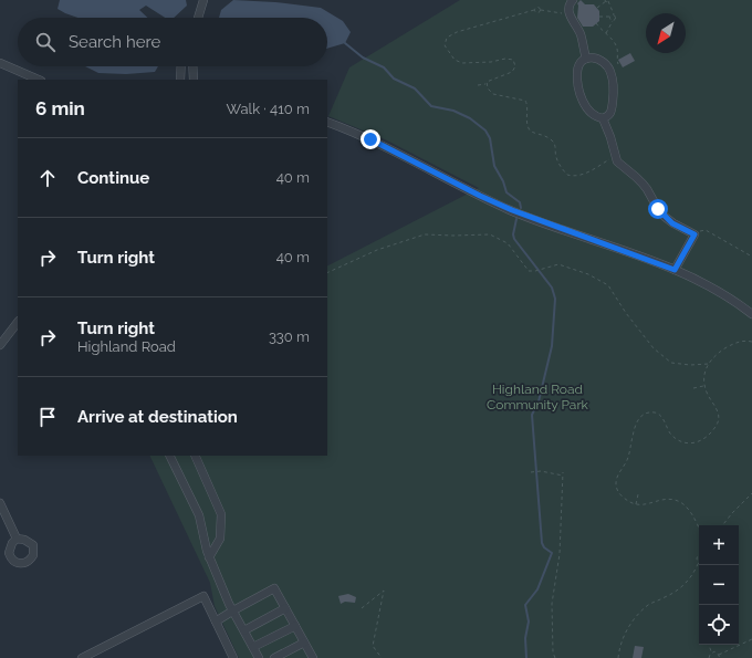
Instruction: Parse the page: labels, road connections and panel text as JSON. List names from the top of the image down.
{
  "parks": ["Highland Road Community Park"],
  "north": "bottom left",
  "page": {
    "search": "Search here",
    "heading": ["6 min", "Walk · 410 m"],
    "list": [
      ["Continue", "40 m"],
      ["Turn right", "40 m"],
      ["Turn right", "Highland Road", "330 m"],
      "Arrive at destination"
    ],
    "map_buttons": ["+", "−"]
  }
}
